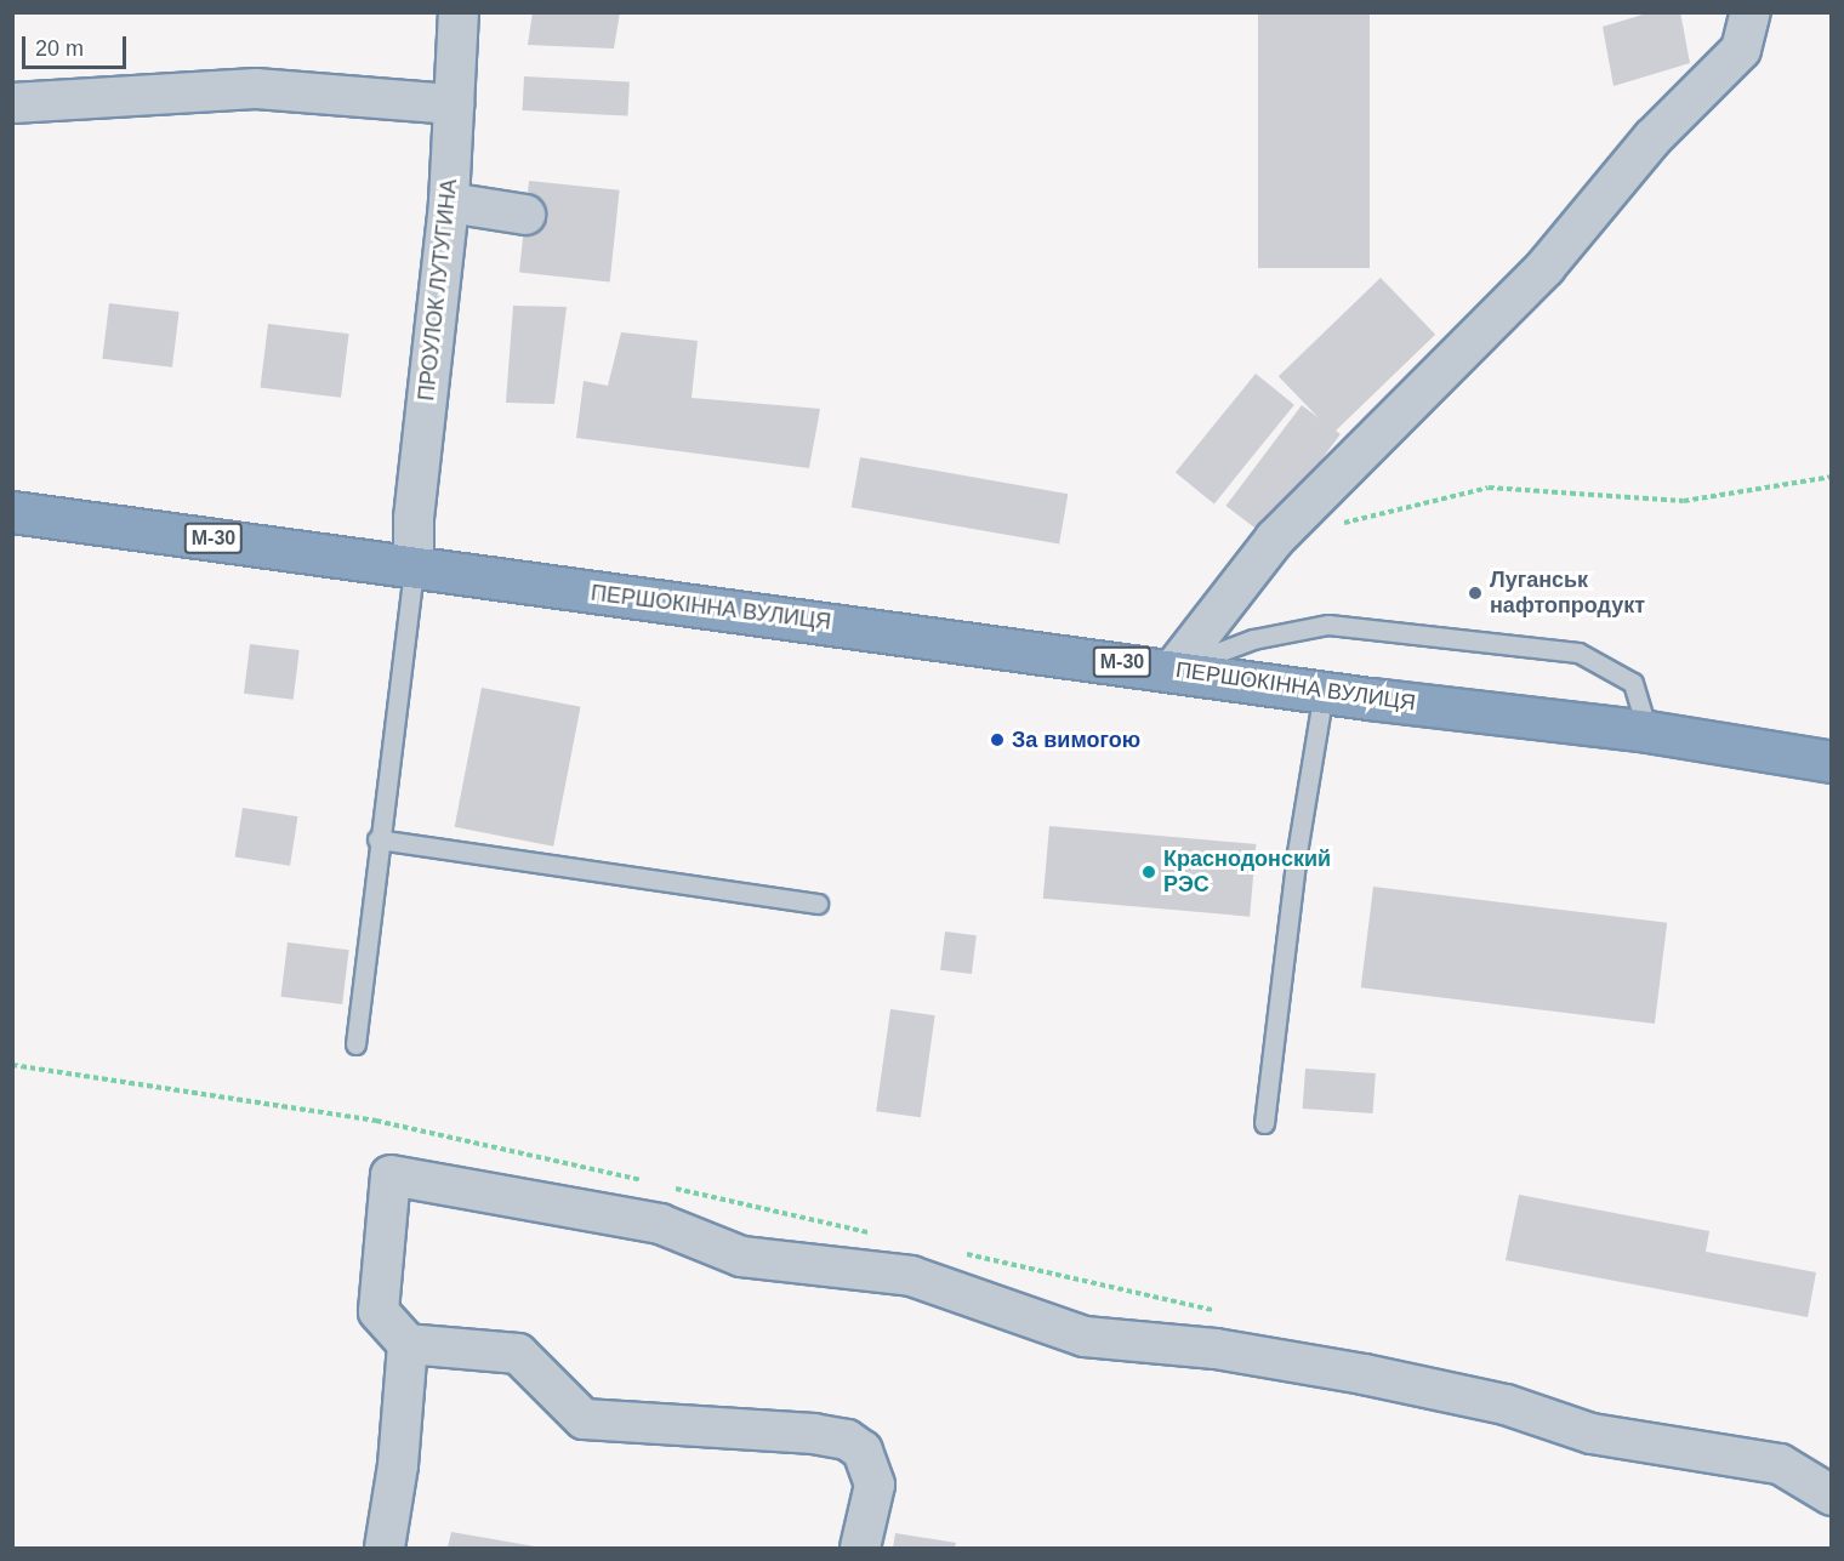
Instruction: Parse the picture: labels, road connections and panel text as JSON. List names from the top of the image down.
{
  "streets": {
    "highway": ["М-30", "ПЕРШОКІННА ВУЛИЦЯ"],
    "street": ["ПРОУЛОК ЛУТУГИНА"]
  },
  "crossings": [
    ["ПРОУЛОК ЛУТУГИНА", "М-30"],
    ["ПРОУЛОК ЛУТУГИНА", "ПЕРШОКІННА ВУЛИЦЯ"],
    ["М-30", "ПЕРШОКІННА ВУЛИЦЯ"]
  ],
  "places": ["Луганськ нафтопродукт", "За вимогою", "Краснодонский РЭС"],
  "scale_bar": "20 m"
}
